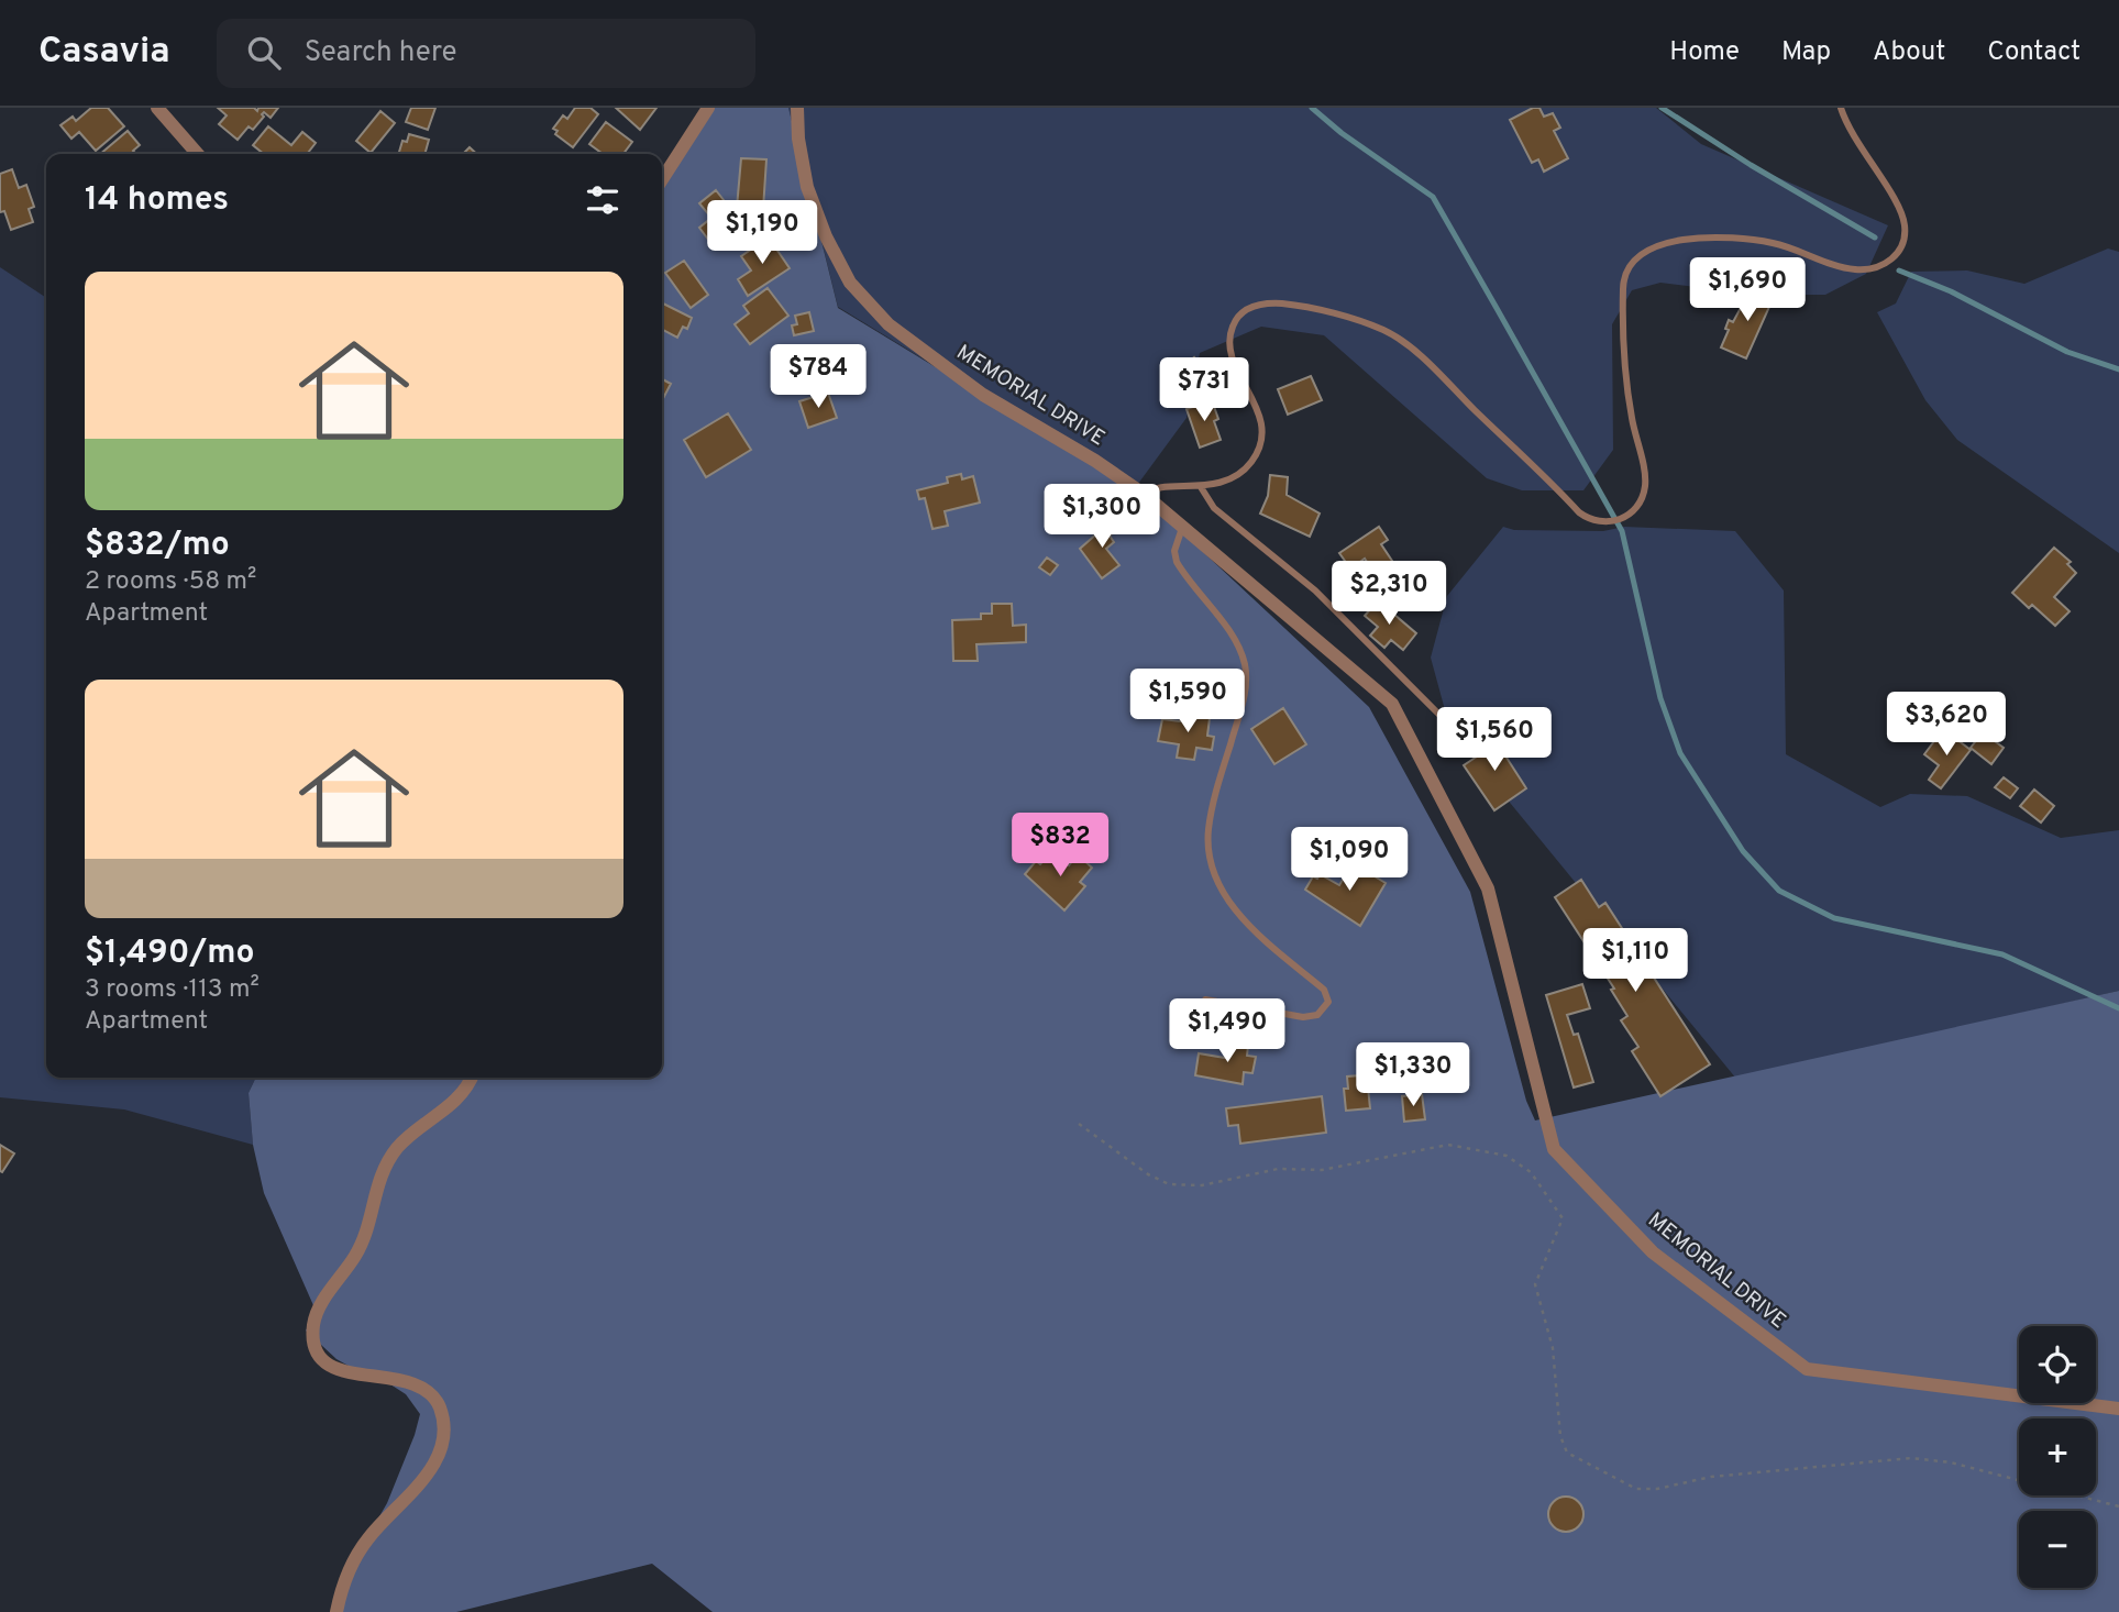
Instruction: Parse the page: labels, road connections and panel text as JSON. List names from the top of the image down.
{
  "streets": {
    "street": ["MEMORIAL DRIVE"]
  },
  "page": {
    "header": "Casavia",
    "search": "Search here",
    "nav": [
      "Home",
      "Map",
      "About",
      "Contact"
    ],
    "heading": "14 homes",
    "price": [
      "$1,190",
      "$1,690",
      "$784",
      "$731",
      "$1,300",
      "$2,310",
      "$1,590",
      "$3,620",
      "$1,560",
      "$832",
      "$1,090",
      "$1,110",
      "$1,490",
      "$1,330"
    ],
    "list": [
      {
        "name": "$832/mo",
        "note": "2 rooms · 58 m² · Apartment"
      },
      {
        "name": "$1,490/mo",
        "note": "3 rooms · 113 m² · Apartment"
      }
    ],
    "map_buttons": ["+", "−"]
  }
}
